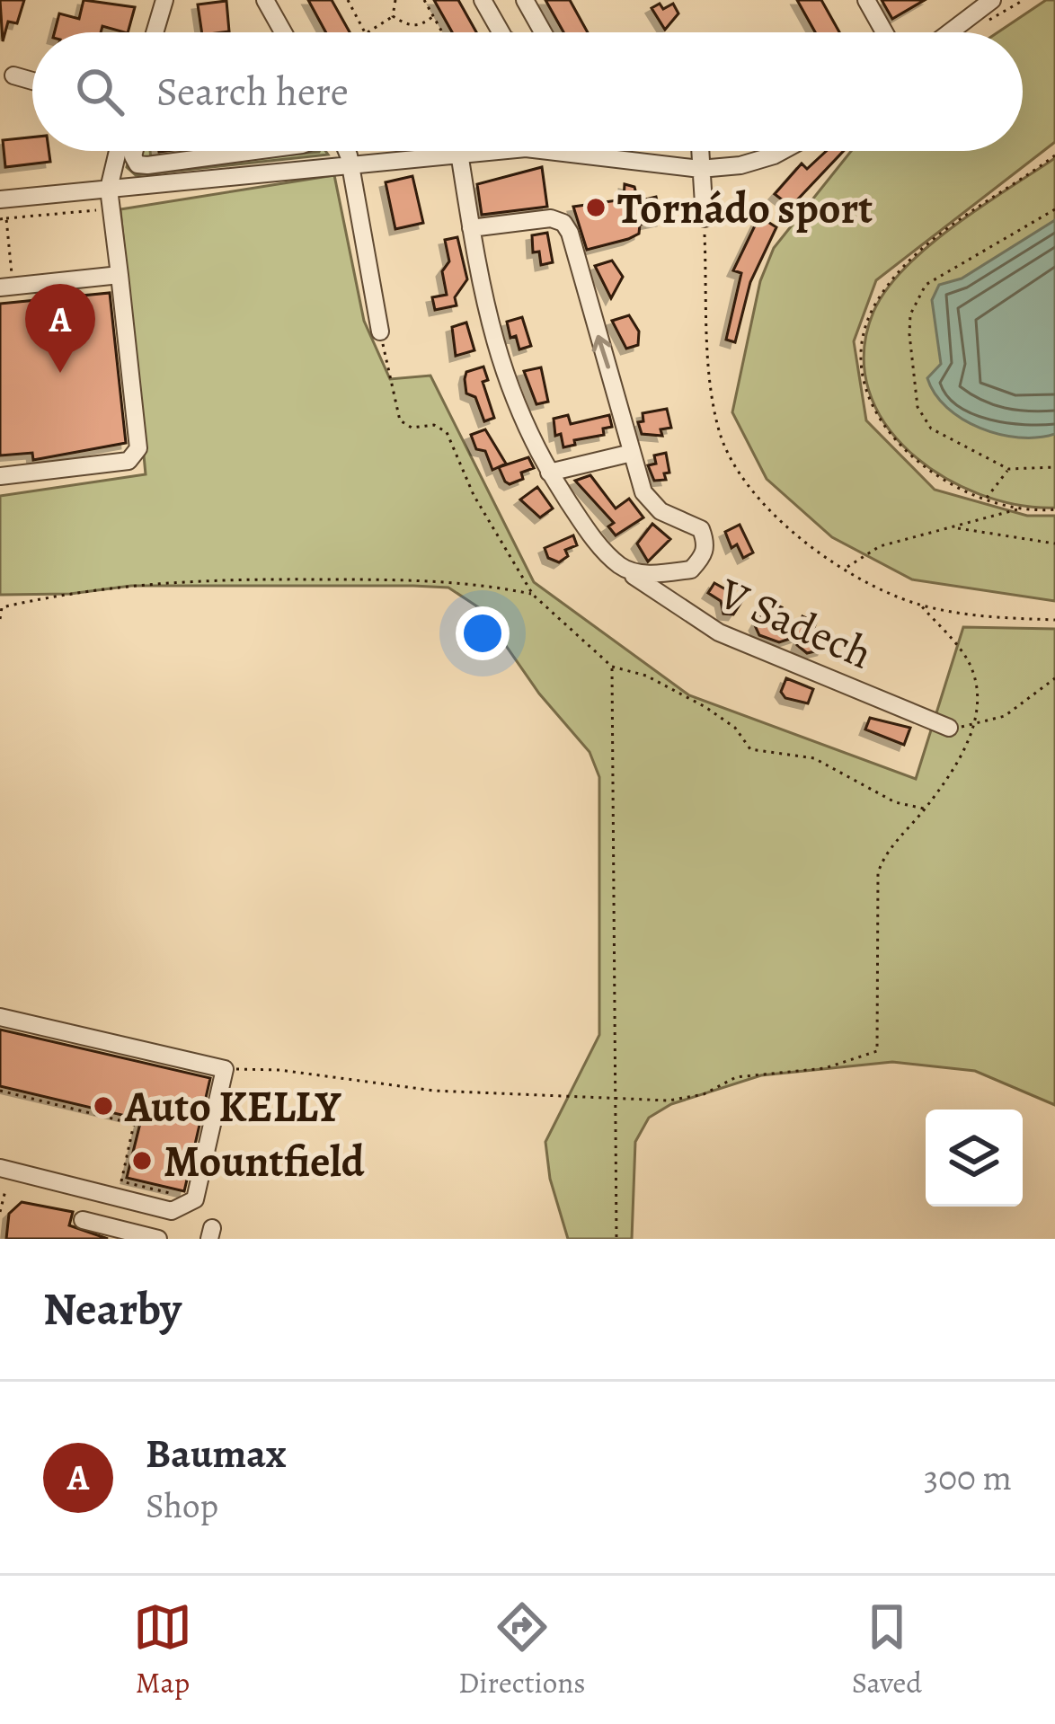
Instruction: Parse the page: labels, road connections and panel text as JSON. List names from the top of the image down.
{
  "streets": {
    "street": ["V Sadech"]
  },
  "places": ["Tornádo sport", "Auto KELLY", "Mountfield"],
  "page": {
    "search": "Search here",
    "pins": "A",
    "heading": "Nearby",
    "list": [
      {
        "mark": "A",
        "name": "Baumax",
        "note": "Shop",
        "value": "300 m"
      }
    ],
    "nav": ["Map", "Directions", "Saved"]
  }
}
